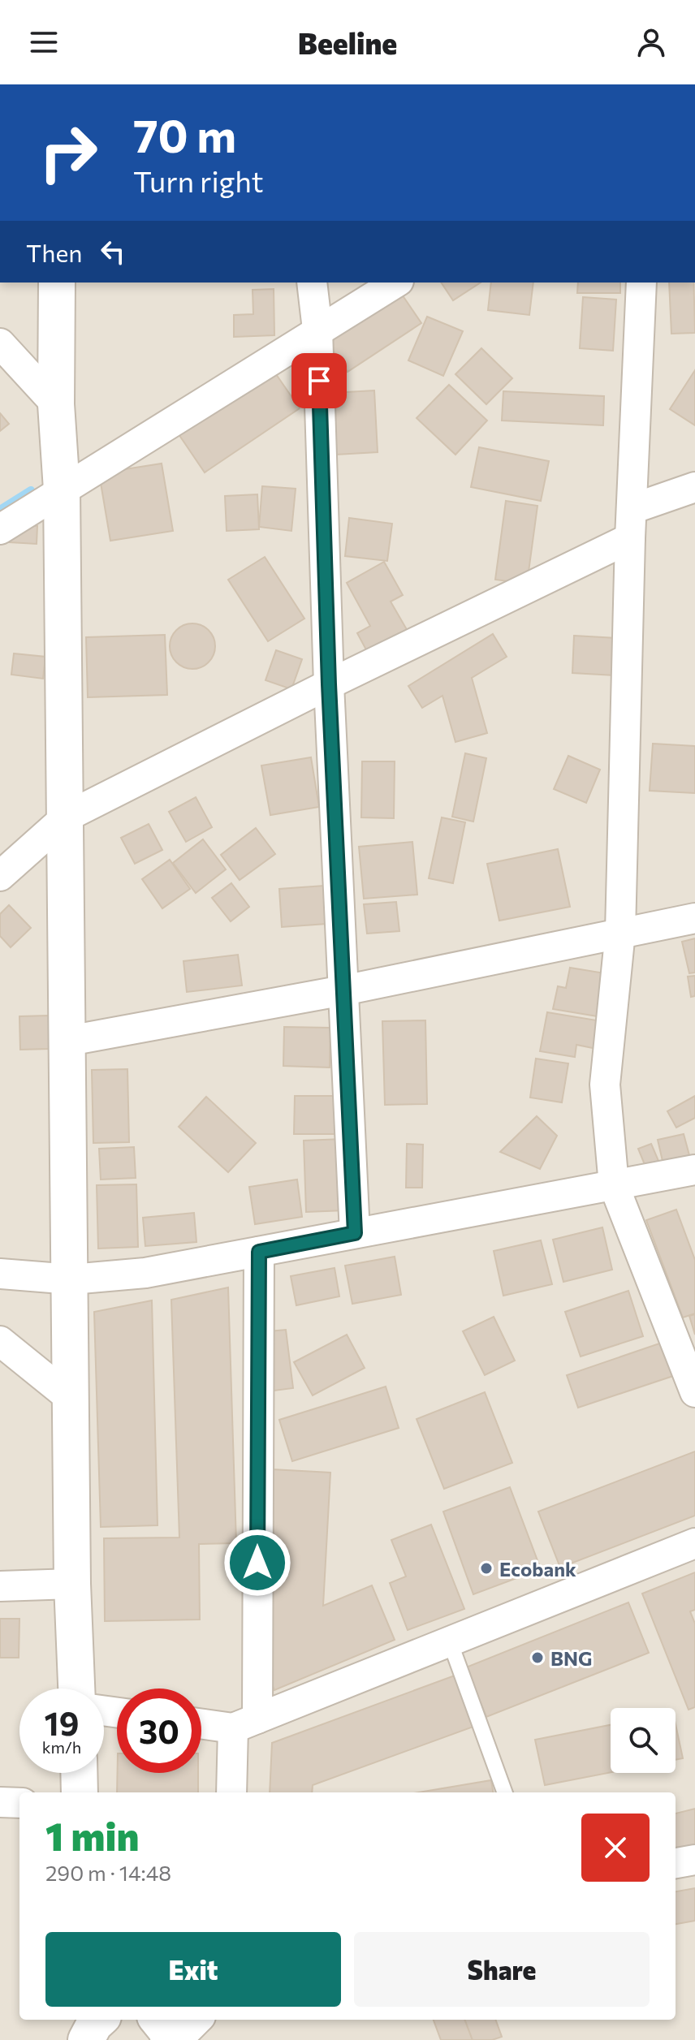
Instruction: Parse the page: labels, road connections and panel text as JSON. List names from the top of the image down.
{
  "places": ["Ecobank", "BNG"],
  "page": {
    "header": "Beeline",
    "turn": ["70 m", "Turn right"],
    "then": "Then",
    "speed": "19 km/h",
    "limit": "30",
    "heading": ["1 min", "290 m · 14:48"],
    "buttons": ["Exit", "Share"]
  }
}
